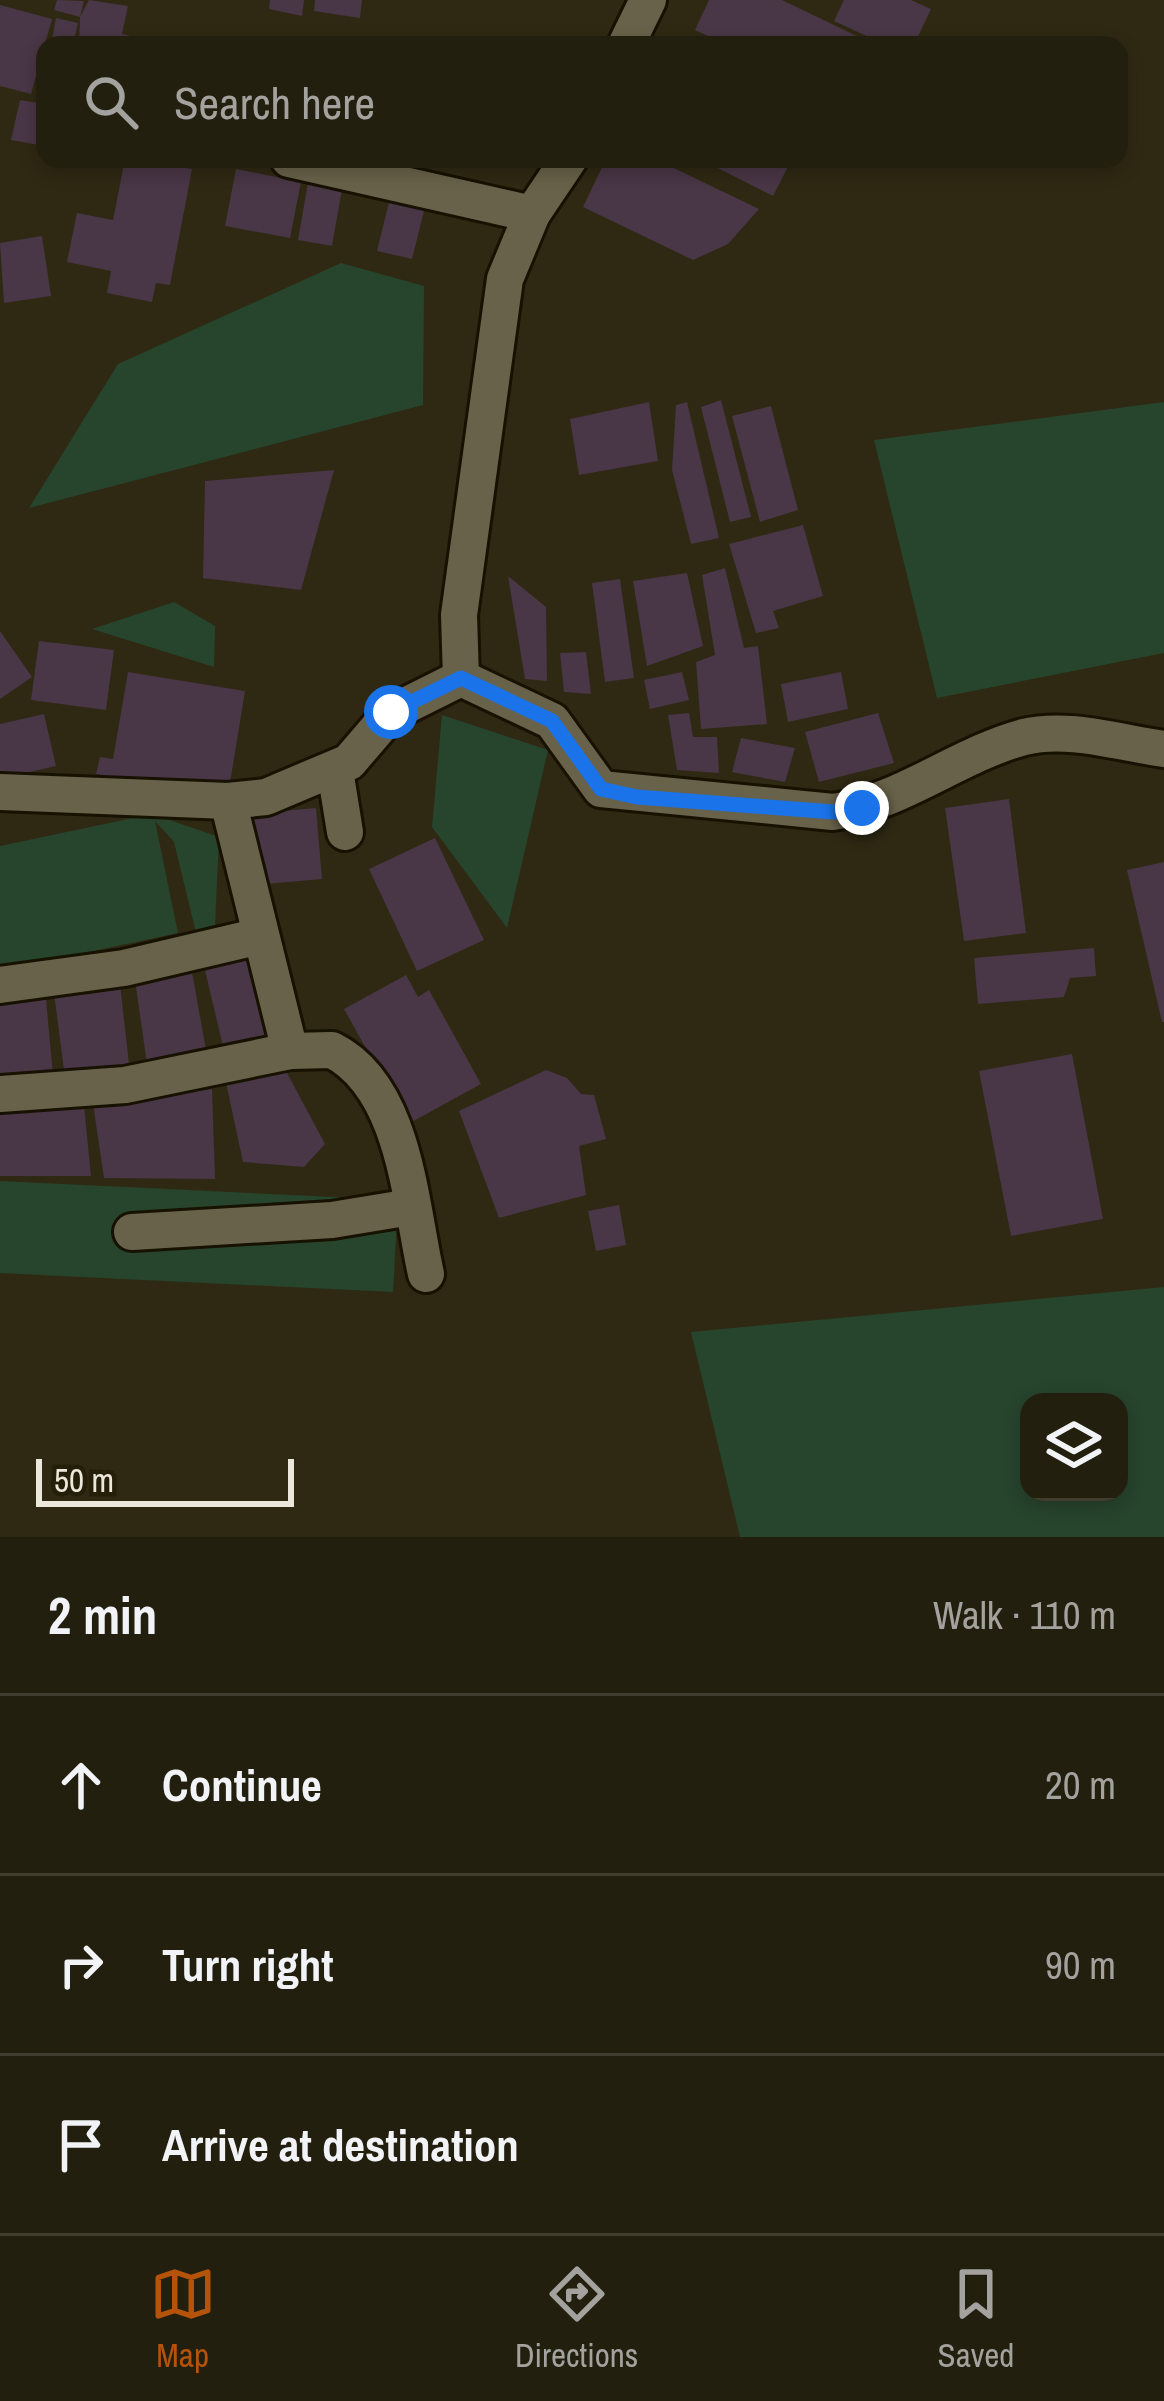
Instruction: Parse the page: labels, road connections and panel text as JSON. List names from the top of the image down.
{
  "scale_bar": "50 m",
  "page": {
    "search": "Search here",
    "scale": "50 m",
    "heading": ["2 min", "Walk · 110 m"],
    "list": [
      ["Continue", "20 m"],
      ["Turn right", "90 m"],
      "Arrive at destination"
    ],
    "nav": ["Map", "Directions", "Saved"]
  }
}
